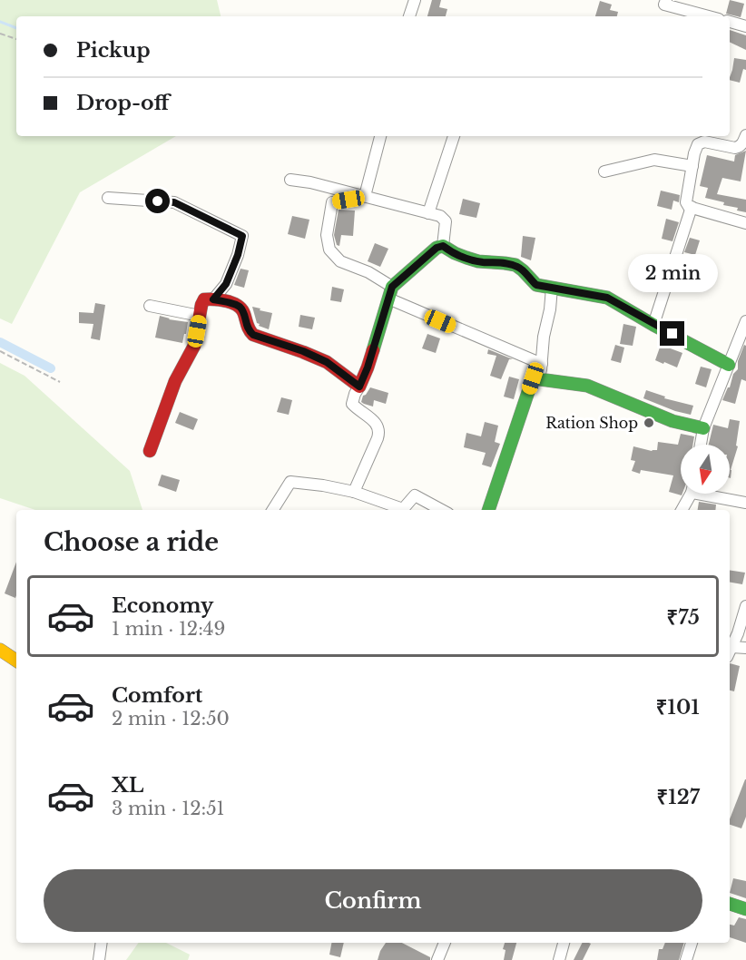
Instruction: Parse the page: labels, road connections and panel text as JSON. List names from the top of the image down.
{
  "places": ["Ration Shop"],
  "north": "bottom",
  "page": {
    "banner": ["Pickup", "Drop-off"],
    "bubble": "2 min",
    "heading": "Choose a ride",
    "list": [
      {
        "name": "Economy",
        "note": "1 min · 12:49",
        "value": "₹75"
      },
      {
        "name": "Comfort",
        "note": "2 min · 12:50",
        "value": "₹101"
      },
      {
        "name": "XL",
        "note": "3 min · 12:51",
        "value": "₹127"
      }
    ],
    "buttons": "Confirm"
  }
}
